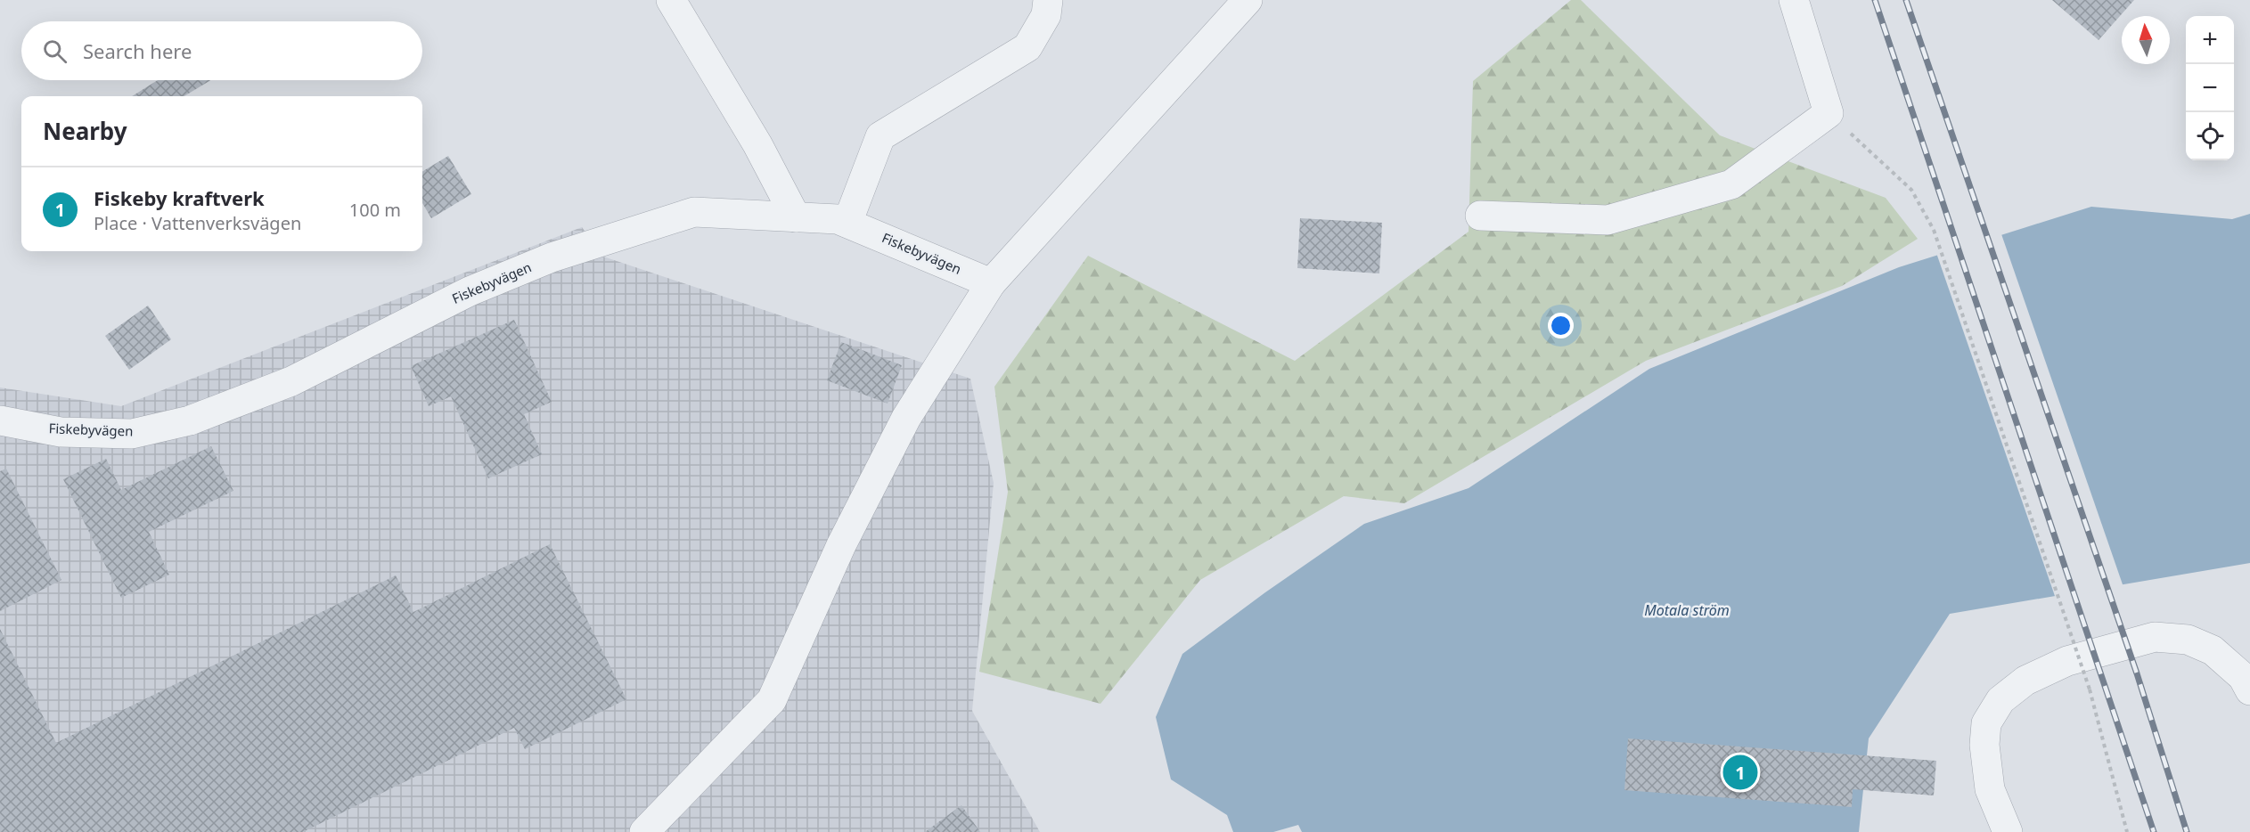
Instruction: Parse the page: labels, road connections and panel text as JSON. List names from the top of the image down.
{
  "streets": {
    "street": ["Fiskebyvägen"]
  },
  "water": ["Motala ström"],
  "north": "top",
  "page": {
    "map_buttons": ["+", "−"],
    "search": "Search here",
    "heading": "Nearby",
    "list": [
      {
        "mark": "1",
        "name": "Fiskeby kraftverk",
        "note": "Place · Vattenverksvägen",
        "value": "100 m"
      }
    ],
    "pins": "1"
  }
}
